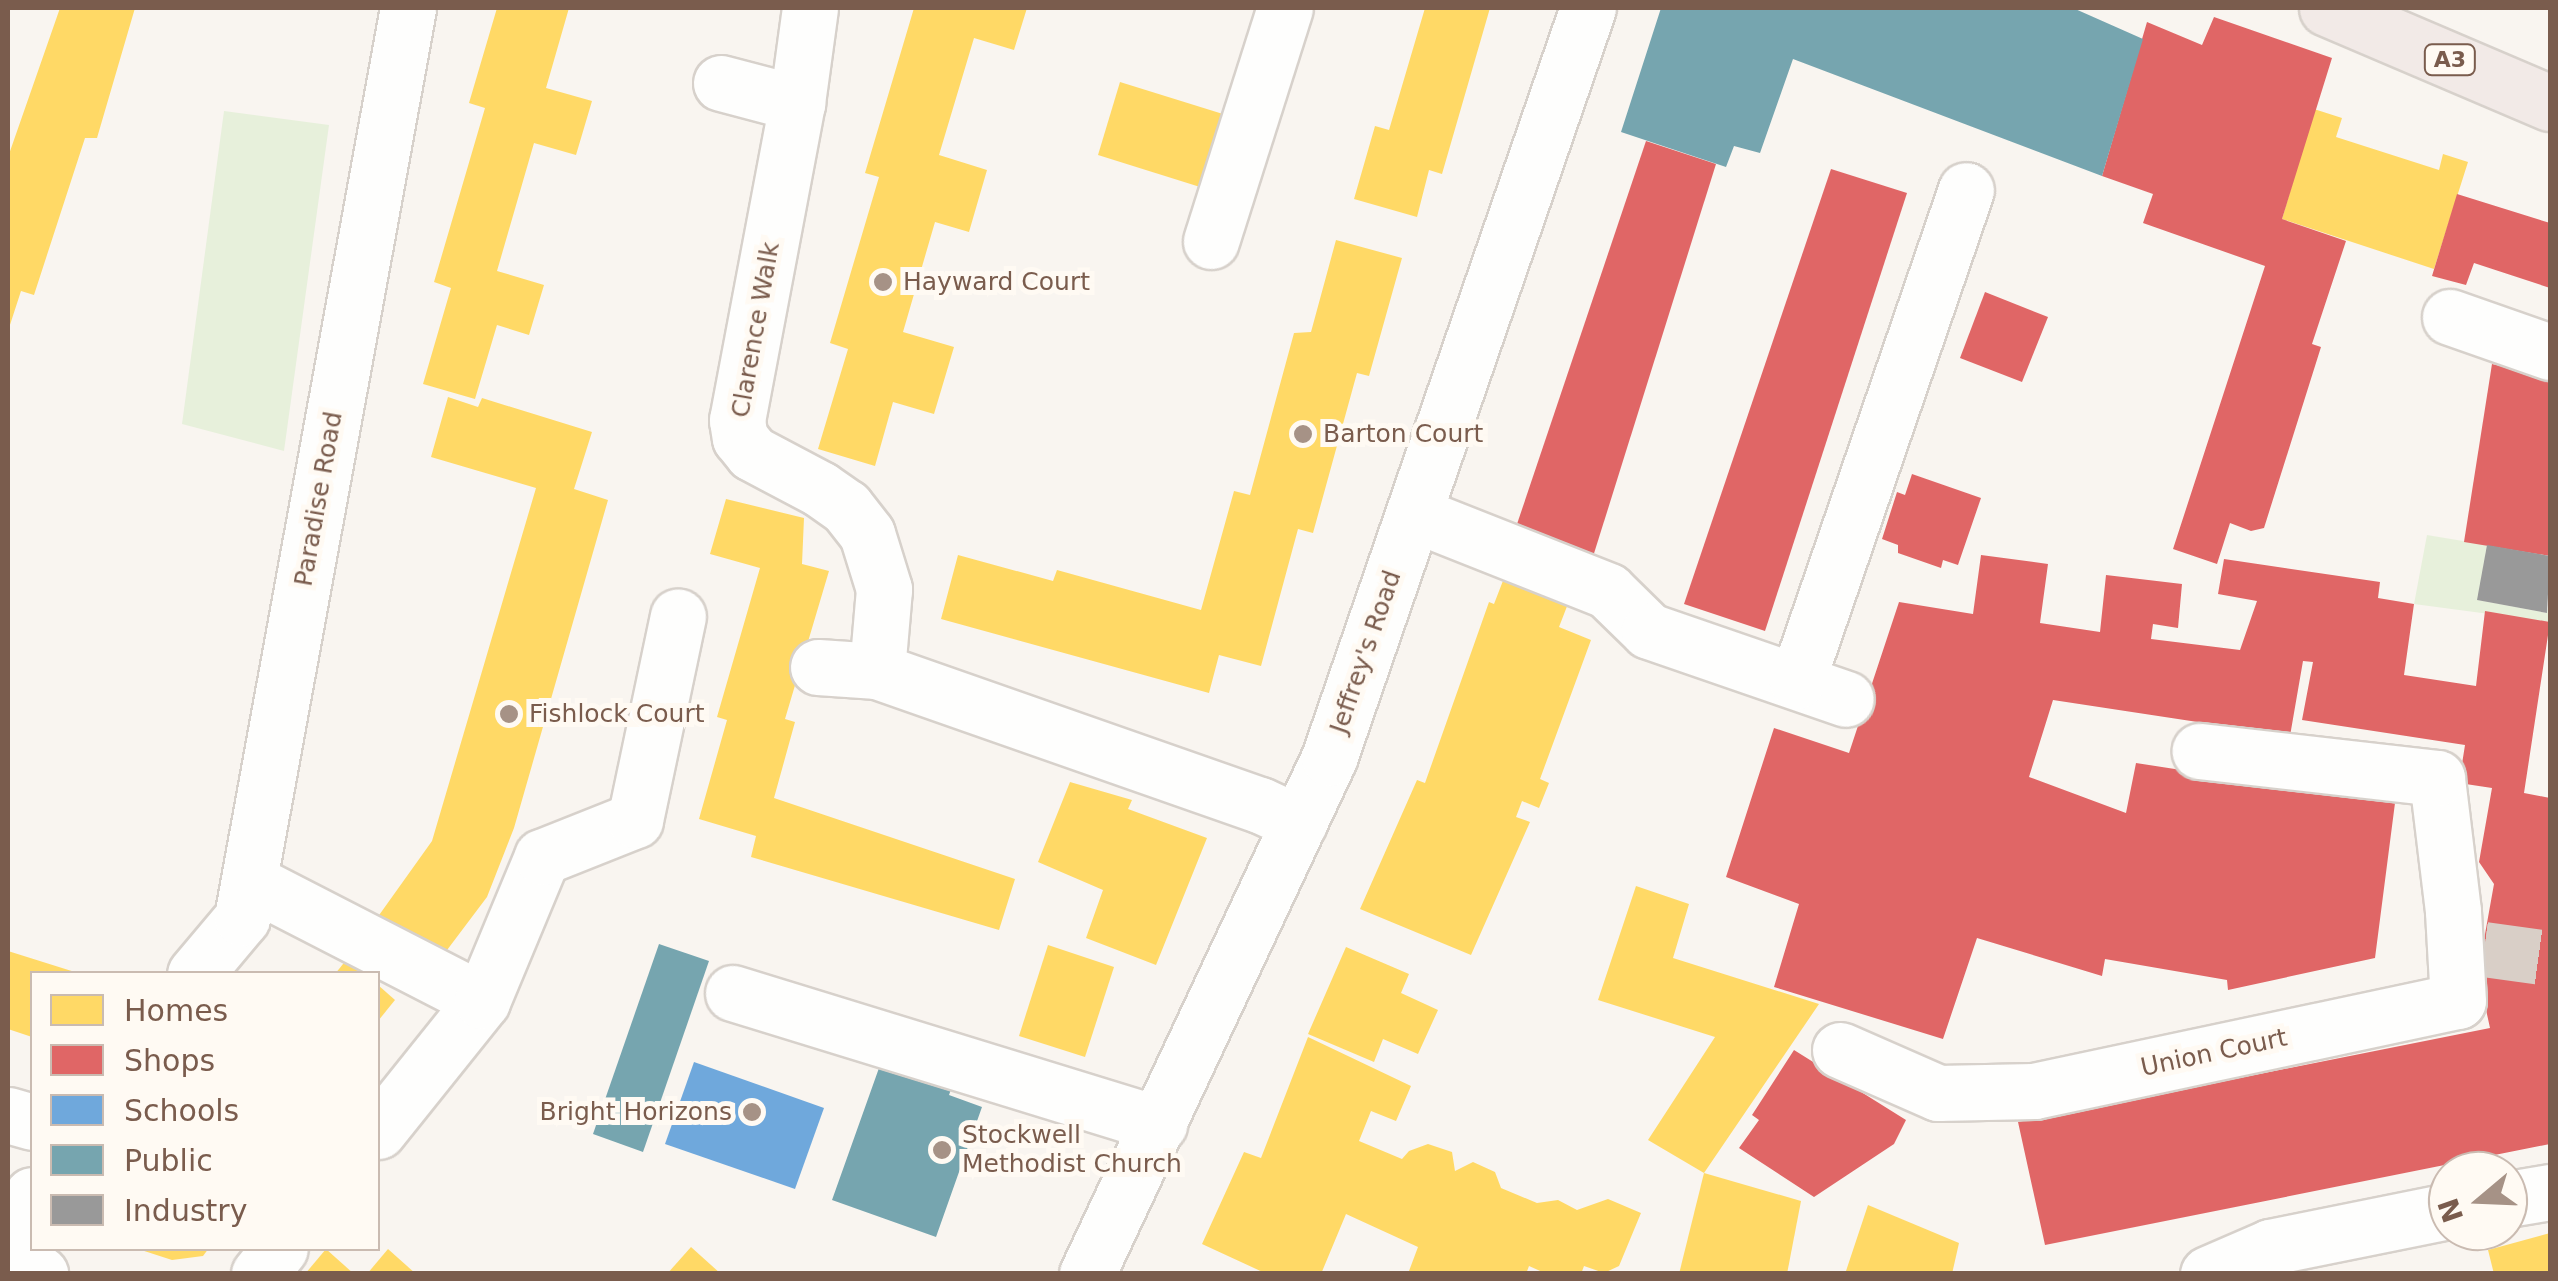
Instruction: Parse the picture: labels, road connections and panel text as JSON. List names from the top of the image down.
{
  "streets": {
    "highway": ["A3"],
    "street": [
      "Clarence Walk",
      "Paradise Road",
      "Jeffrey's Road",
      "Union Court"
    ]
  },
  "places": [
    "Hayward Court",
    "Barton Court",
    "Fishlock Court",
    "Bright Horizons",
    "Stockwell Methodist Church"
  ],
  "legend": [
    "Homes",
    "Shops",
    "Schools",
    "Public",
    "Industry"
  ],
  "north": "left"
}
